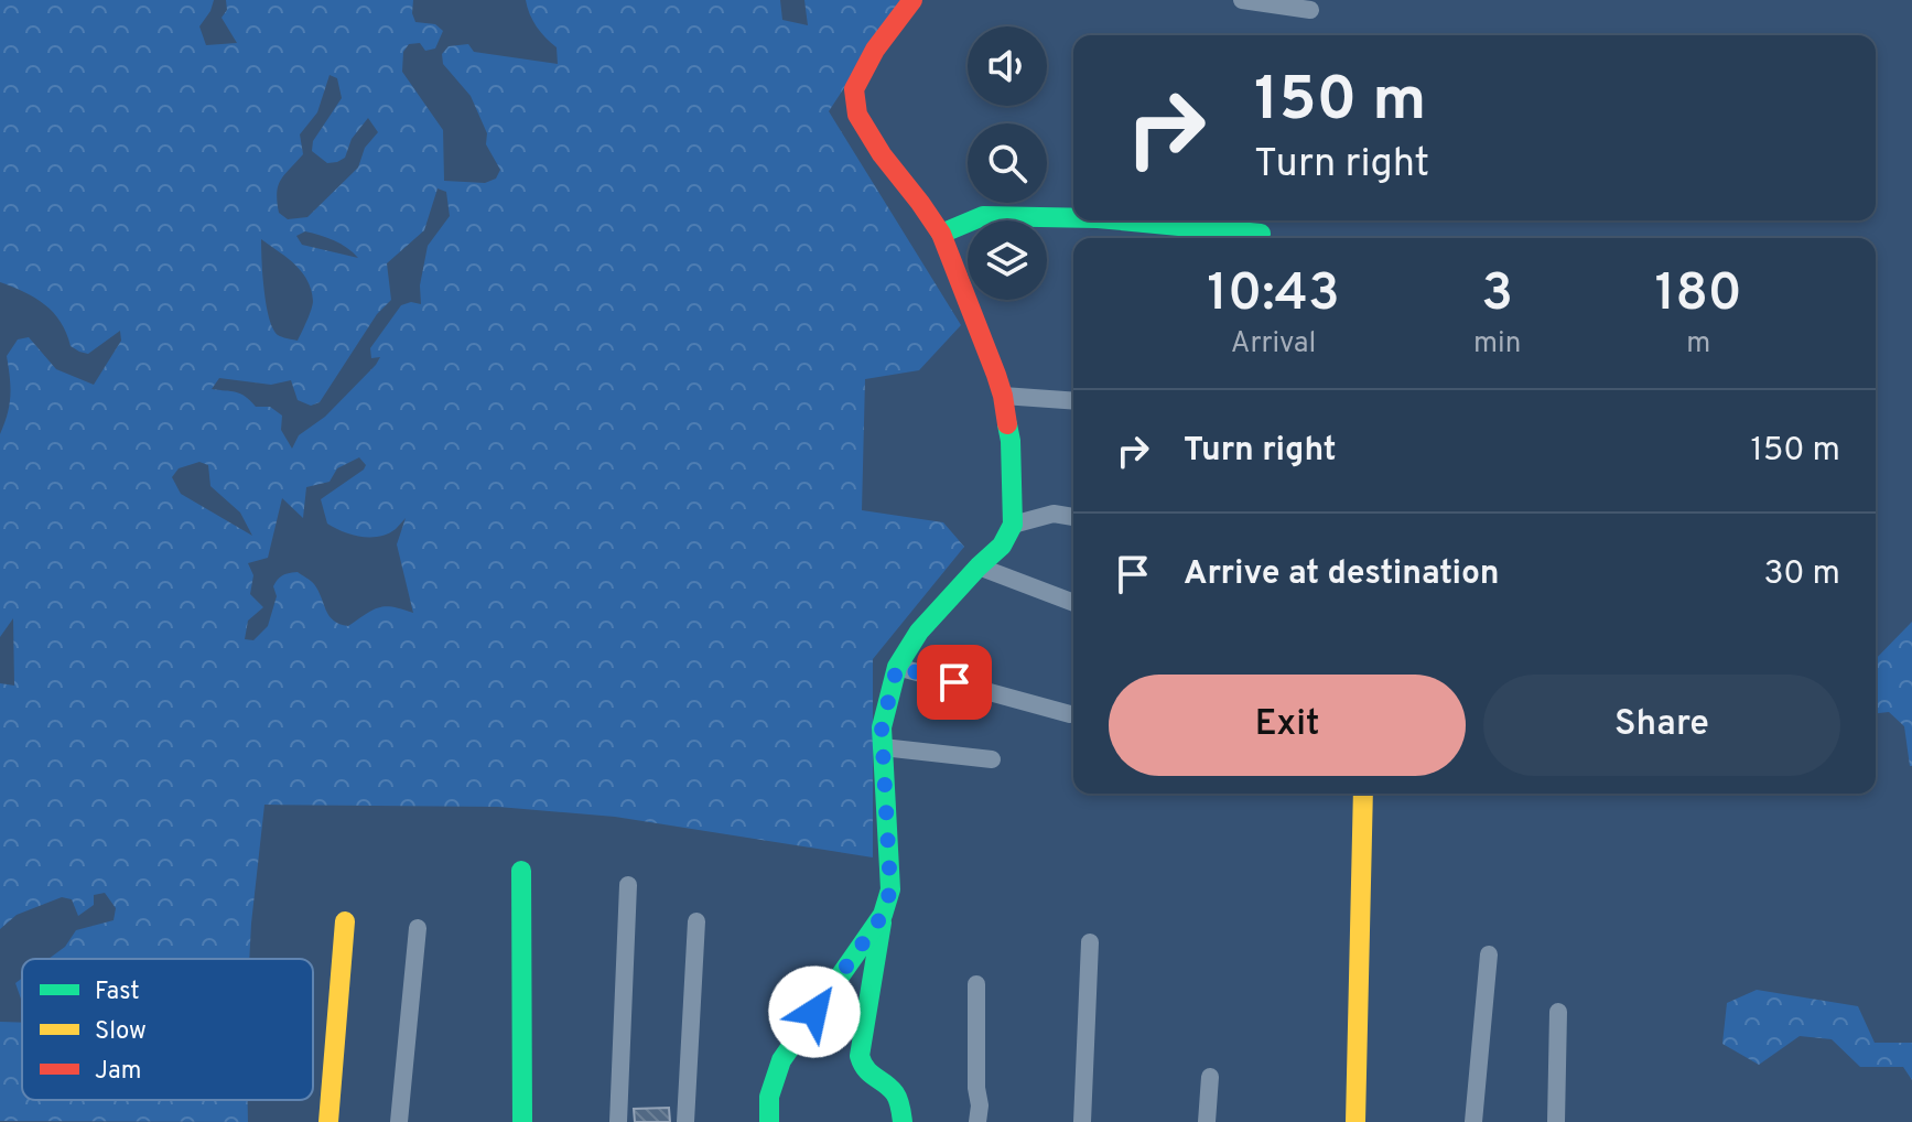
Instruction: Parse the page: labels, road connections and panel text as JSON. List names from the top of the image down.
{
  "legend": ["Fast", "Slow", "Jam"],
  "page": {
    "turn": ["150 m", "Turn right"],
    "eta": [
      "10:43",
      "Arrival",
      "3",
      "min",
      "180",
      "m"
    ],
    "list": [
      {
        "name": "Turn right",
        "value": "150 m"
      },
      {
        "name": "Arrive at destination",
        "value": "30 m"
      }
    ],
    "buttons": ["Exit", "Share"]
  }
}
